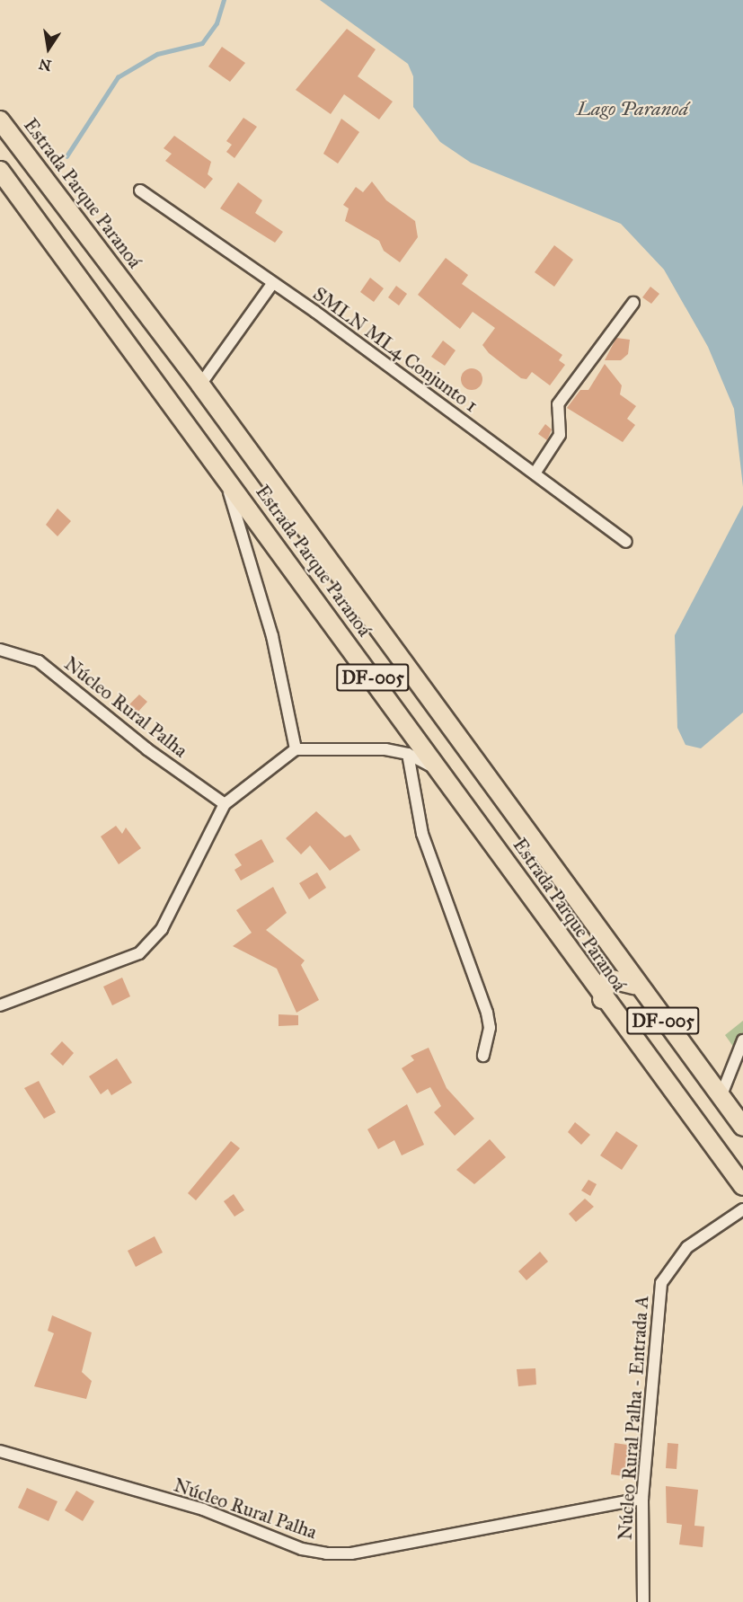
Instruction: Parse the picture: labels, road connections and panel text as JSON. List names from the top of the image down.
{
  "streets": {
    "main road": ["Estrada Parque Paranoá", "DF-005"],
    "street": ["SMLN ML4 Conjunto 1", "Núcleo Rural Palha", "Núcleo Rural Palha - Entrada A"]
  },
  "crossings": [
    ["Núcleo Rural Palha", "Núcleo Rural Palha - Entrada A"]
  ],
  "water": ["Lago Paranoá"],
  "north": "bottom"
}
